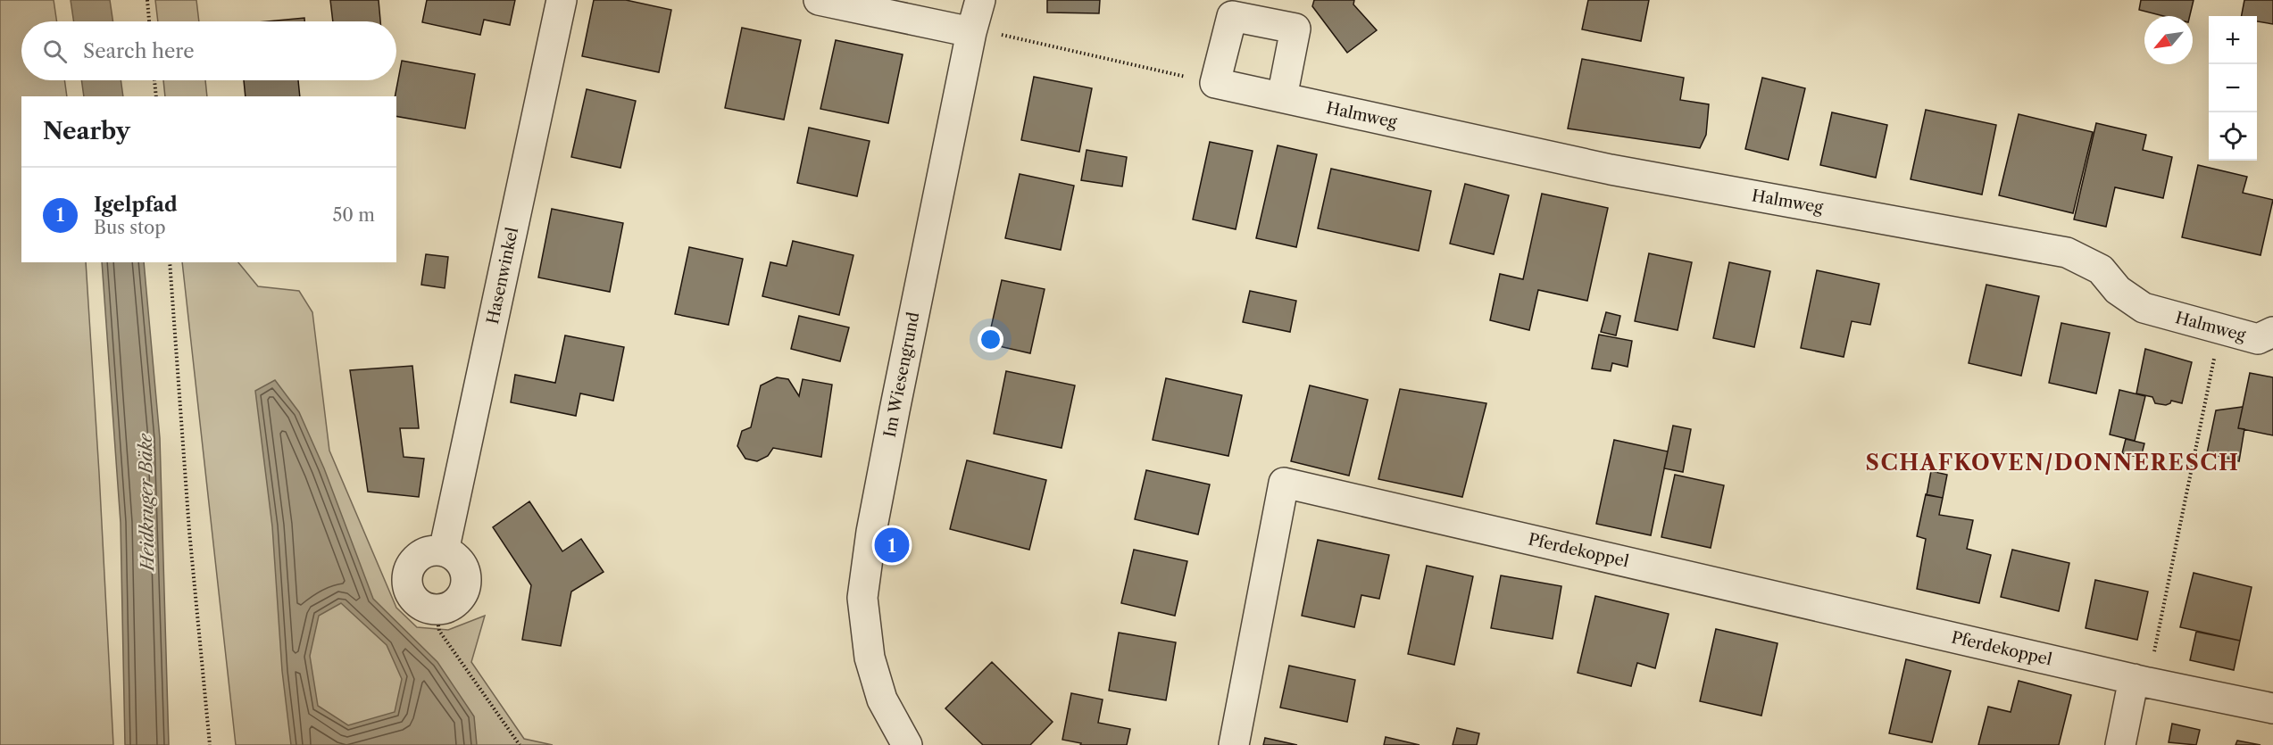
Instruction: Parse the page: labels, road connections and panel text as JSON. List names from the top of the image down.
{
  "streets": {
    "street": [
      "Halmweg",
      "Hasenwinkel",
      "Im Wiesengrund",
      "Pferdekoppel"
    ]
  },
  "districts": ["SCHAFKOVEN/DONNERESCH"],
  "water": ["Heidkruger Bäke"],
  "north": "bottom left",
  "page": {
    "map_buttons": ["+", "−"],
    "search": "Search here",
    "heading": "Nearby",
    "list": [
      {
        "mark": "1",
        "name": "Igelpfad",
        "note": "Bus stop",
        "value": "50 m"
      }
    ],
    "pins": "1"
  }
}
